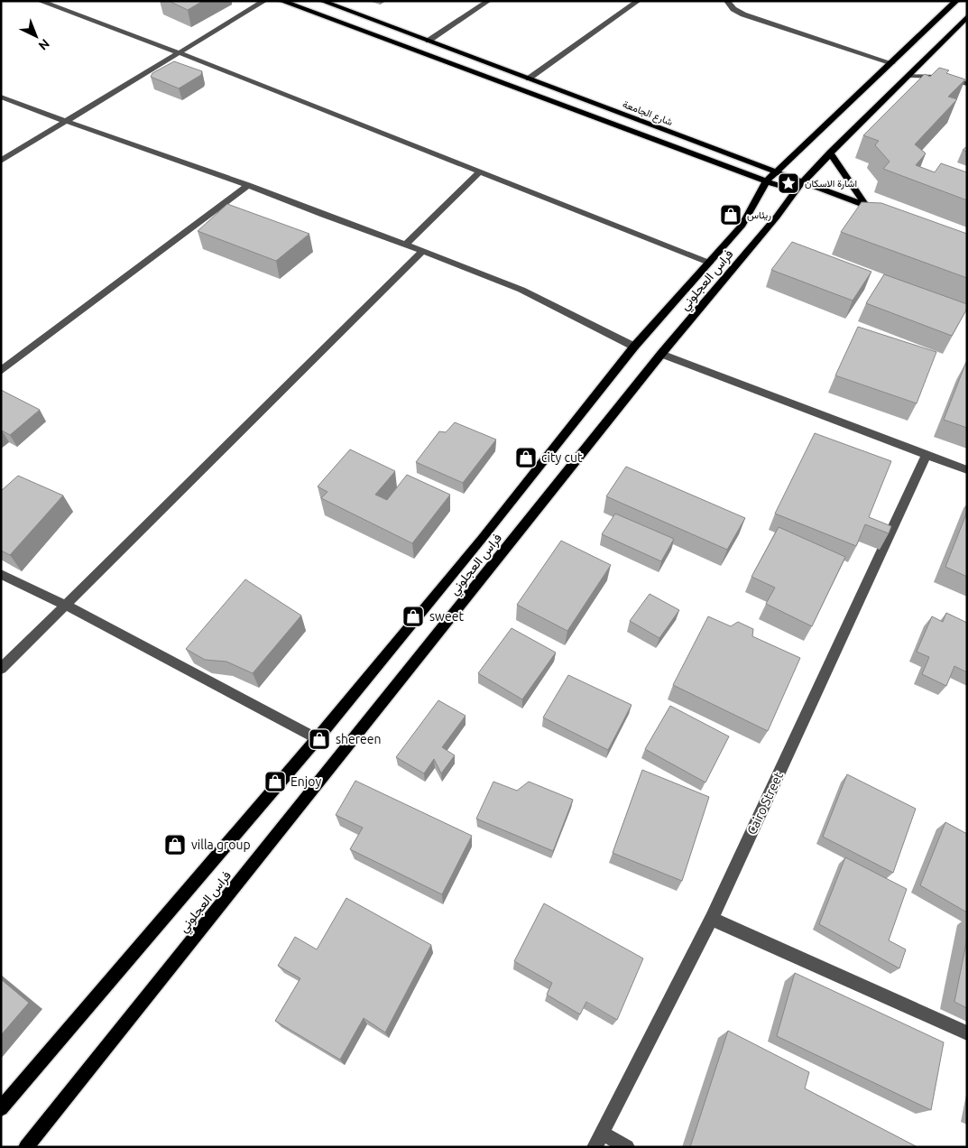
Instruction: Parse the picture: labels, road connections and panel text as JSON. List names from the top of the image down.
{
  "streets": {
    "main road": ["شارع الجامعة", "فراس العجلوني"],
    "street": ["Cairo Street"]
  },
  "crossings": [
    ["شارع الجامعة", "فراس العجلوني"]
  ],
  "places": {
    "place": ["اشارة الاسكان"],
    "shop": [
      "ريئاس",
      "city cut",
      "sweet",
      "shereen",
      "Enjoy",
      "villa group"
    ]
  },
  "north": "bottom right"
}
